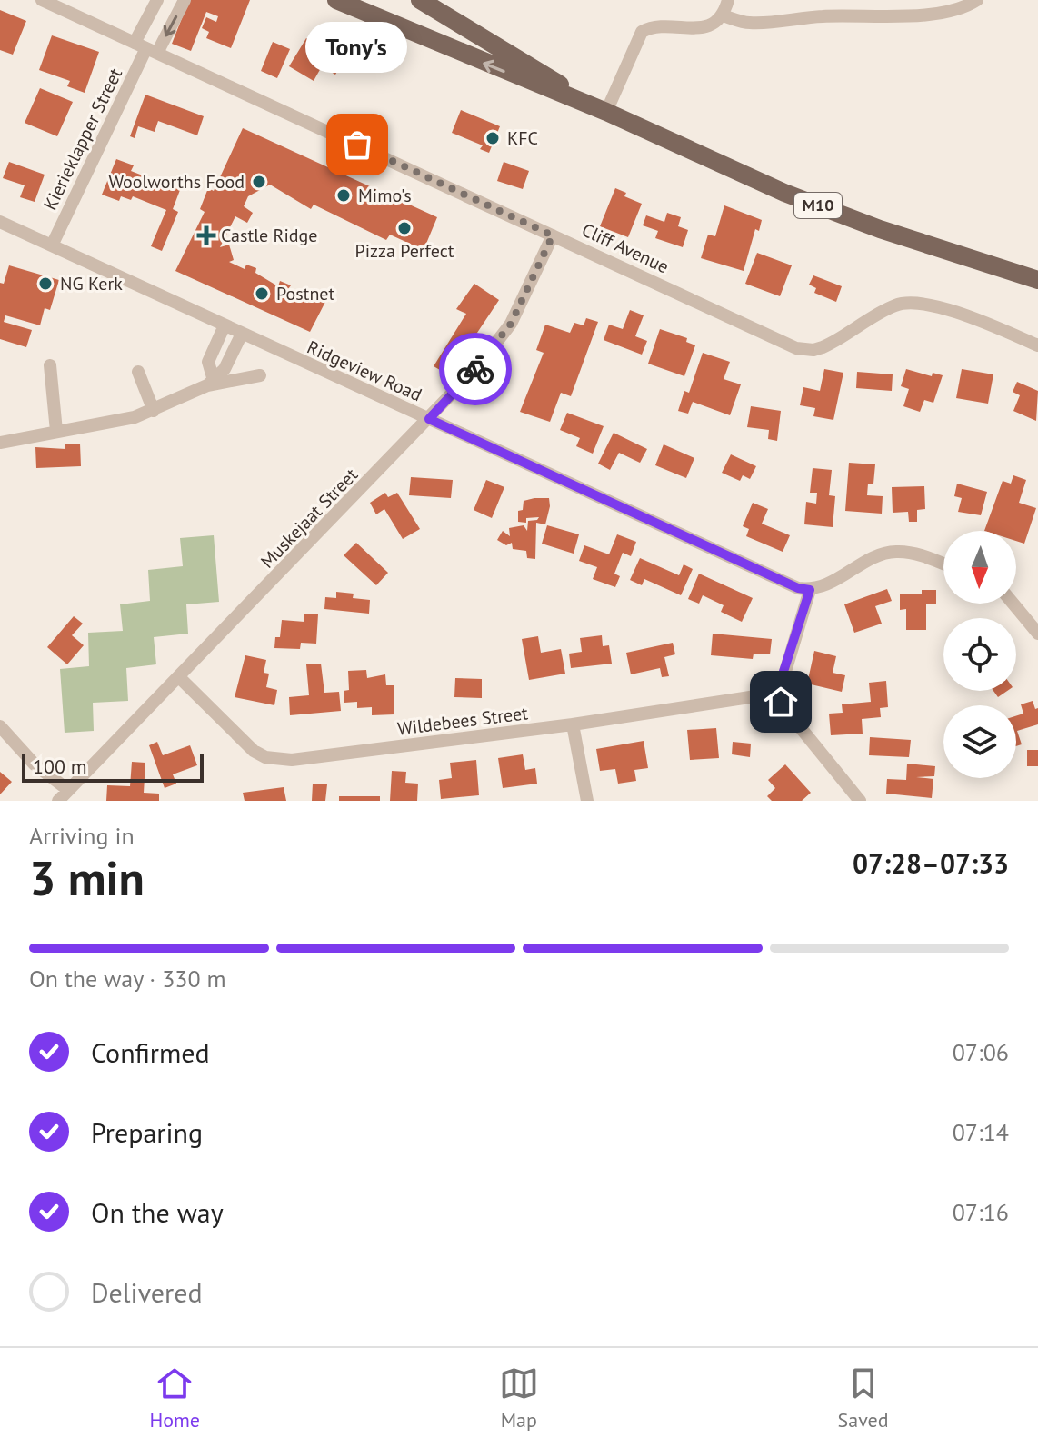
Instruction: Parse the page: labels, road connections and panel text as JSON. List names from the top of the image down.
{
  "streets": {
    "main road": ["M10"],
    "street": [
      "Kierieklapper Street",
      "Cliff Avenue",
      "Ridgeview Road",
      "Muskejaat Street",
      "Wildebees Street"
    ]
  },
  "crossings": [
    ["Kierieklapper Street", "Cliff Avenue"],
    ["Kierieklapper Street", "Ridgeview Road"],
    ["Cliff Avenue", "Muskejaat Street"],
    ["Ridgeview Road", "Muskejaat Street"],
    ["Muskejaat Street", "Wildebees Street"]
  ],
  "places": {
    "other": [
      "KFC",
      "Tony's",
      "Woolworths Food",
      "Mimo's",
      "Pizza Perfect",
      "NG Kerk",
      "Postnet"
    ],
    "health": ["Castle Ridge"]
  },
  "scale_bar": "100 m",
  "north": "bottom",
  "page": {
    "bubble": "Tony's",
    "scale": "100 m",
    "heading": ["3 min", "Arriving in", "07:28–07:33"],
    "bar": "On the way · 330 m",
    "list": [
      ["Confirmed", "07:06"],
      ["Preparing", "07:14"],
      ["On the way", "07:16"],
      "Delivered"
    ],
    "tabs": ["Home", "Map", "Saved"]
  }
}
